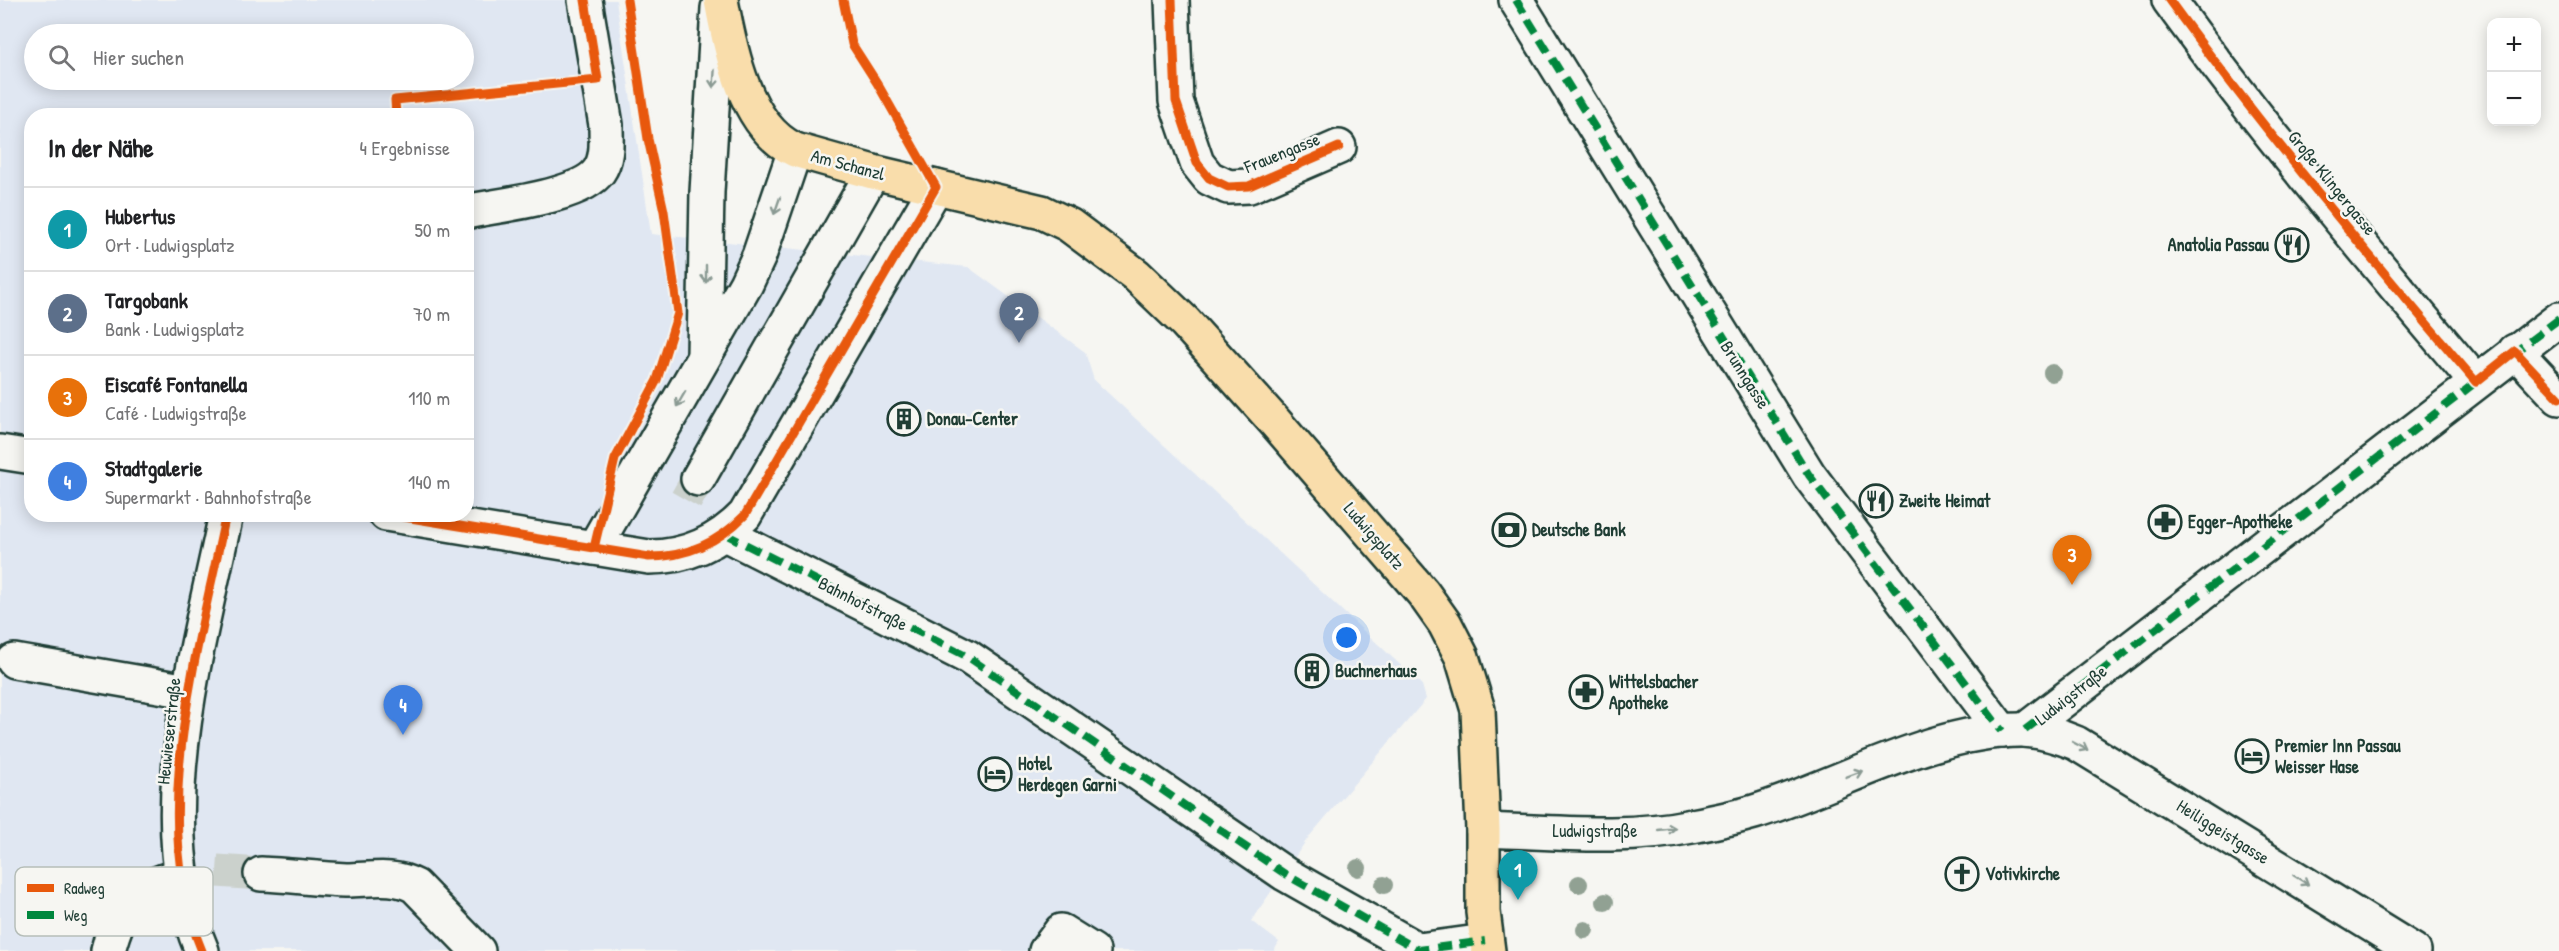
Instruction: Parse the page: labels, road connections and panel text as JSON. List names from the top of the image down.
{
  "streets": {
    "main road": ["Am Schanzl", "Ludwigsplatz"],
    "street": [
      "Frauengasse",
      "Große Klingergasse",
      "Brunngasse",
      "Bahnhofstraße",
      "Ludwigstraße",
      "Heuwieserstraße",
      "Heiliggeistgasse"
    ]
  },
  "crossings": [
    ["Am Schanzl", "Ludwigsplatz"],
    ["Große Klingergasse", "Ludwigstraße"],
    ["Brunngasse", "Ludwigstraße"],
    ["Brunngasse", "Heiliggeistgasse"],
    ["Ludwigsplatz", "Bahnhofstraße"],
    ["Ludwigsplatz", "Ludwigstraße"],
    ["Ludwigstraße", "Heiliggeistgasse"]
  ],
  "one_way": ["Ludwigstraße", "Heiliggeistgasse"],
  "places": {
    "restaurant": ["Anatolia Passau", "Zweite Heimat"],
    "building": ["Donau-Center", "Buchnerhaus"],
    "pharmacy": ["Egger-Apotheke", "Wittelsbacher Apotheke"],
    "bank": ["Deutsche Bank"],
    "hotel": ["Premier Inn Passau Weisser Hase", "Hotel Herdegen Garni"],
    "church": ["Votivkirche"]
  },
  "legend": ["Radweg", "Weg"],
  "page": {
    "map_buttons": ["+", "−"],
    "search": "Hier suchen",
    "heading": ["In der Nähe", "4 Ergebnisse"],
    "list": [
      {
        "mark": "1",
        "name": "Hubertus",
        "note": "Ort · Ludwigsplatz",
        "value": "50 m"
      },
      {
        "mark": "2",
        "name": "Targobank",
        "note": "Bank · Ludwigsplatz",
        "value": "70 m"
      },
      {
        "mark": "3",
        "name": "Eiscafé Fontanella",
        "note": "Café · Ludwigstraße",
        "value": "110 m"
      },
      {
        "mark": "4",
        "name": "Stadtgalerie",
        "note": "Supermarkt · Bahnhofstraße",
        "value": "140 m"
      }
    ],
    "pins": [
      "2",
      "3",
      "4",
      "1"
    ]
  }
}
